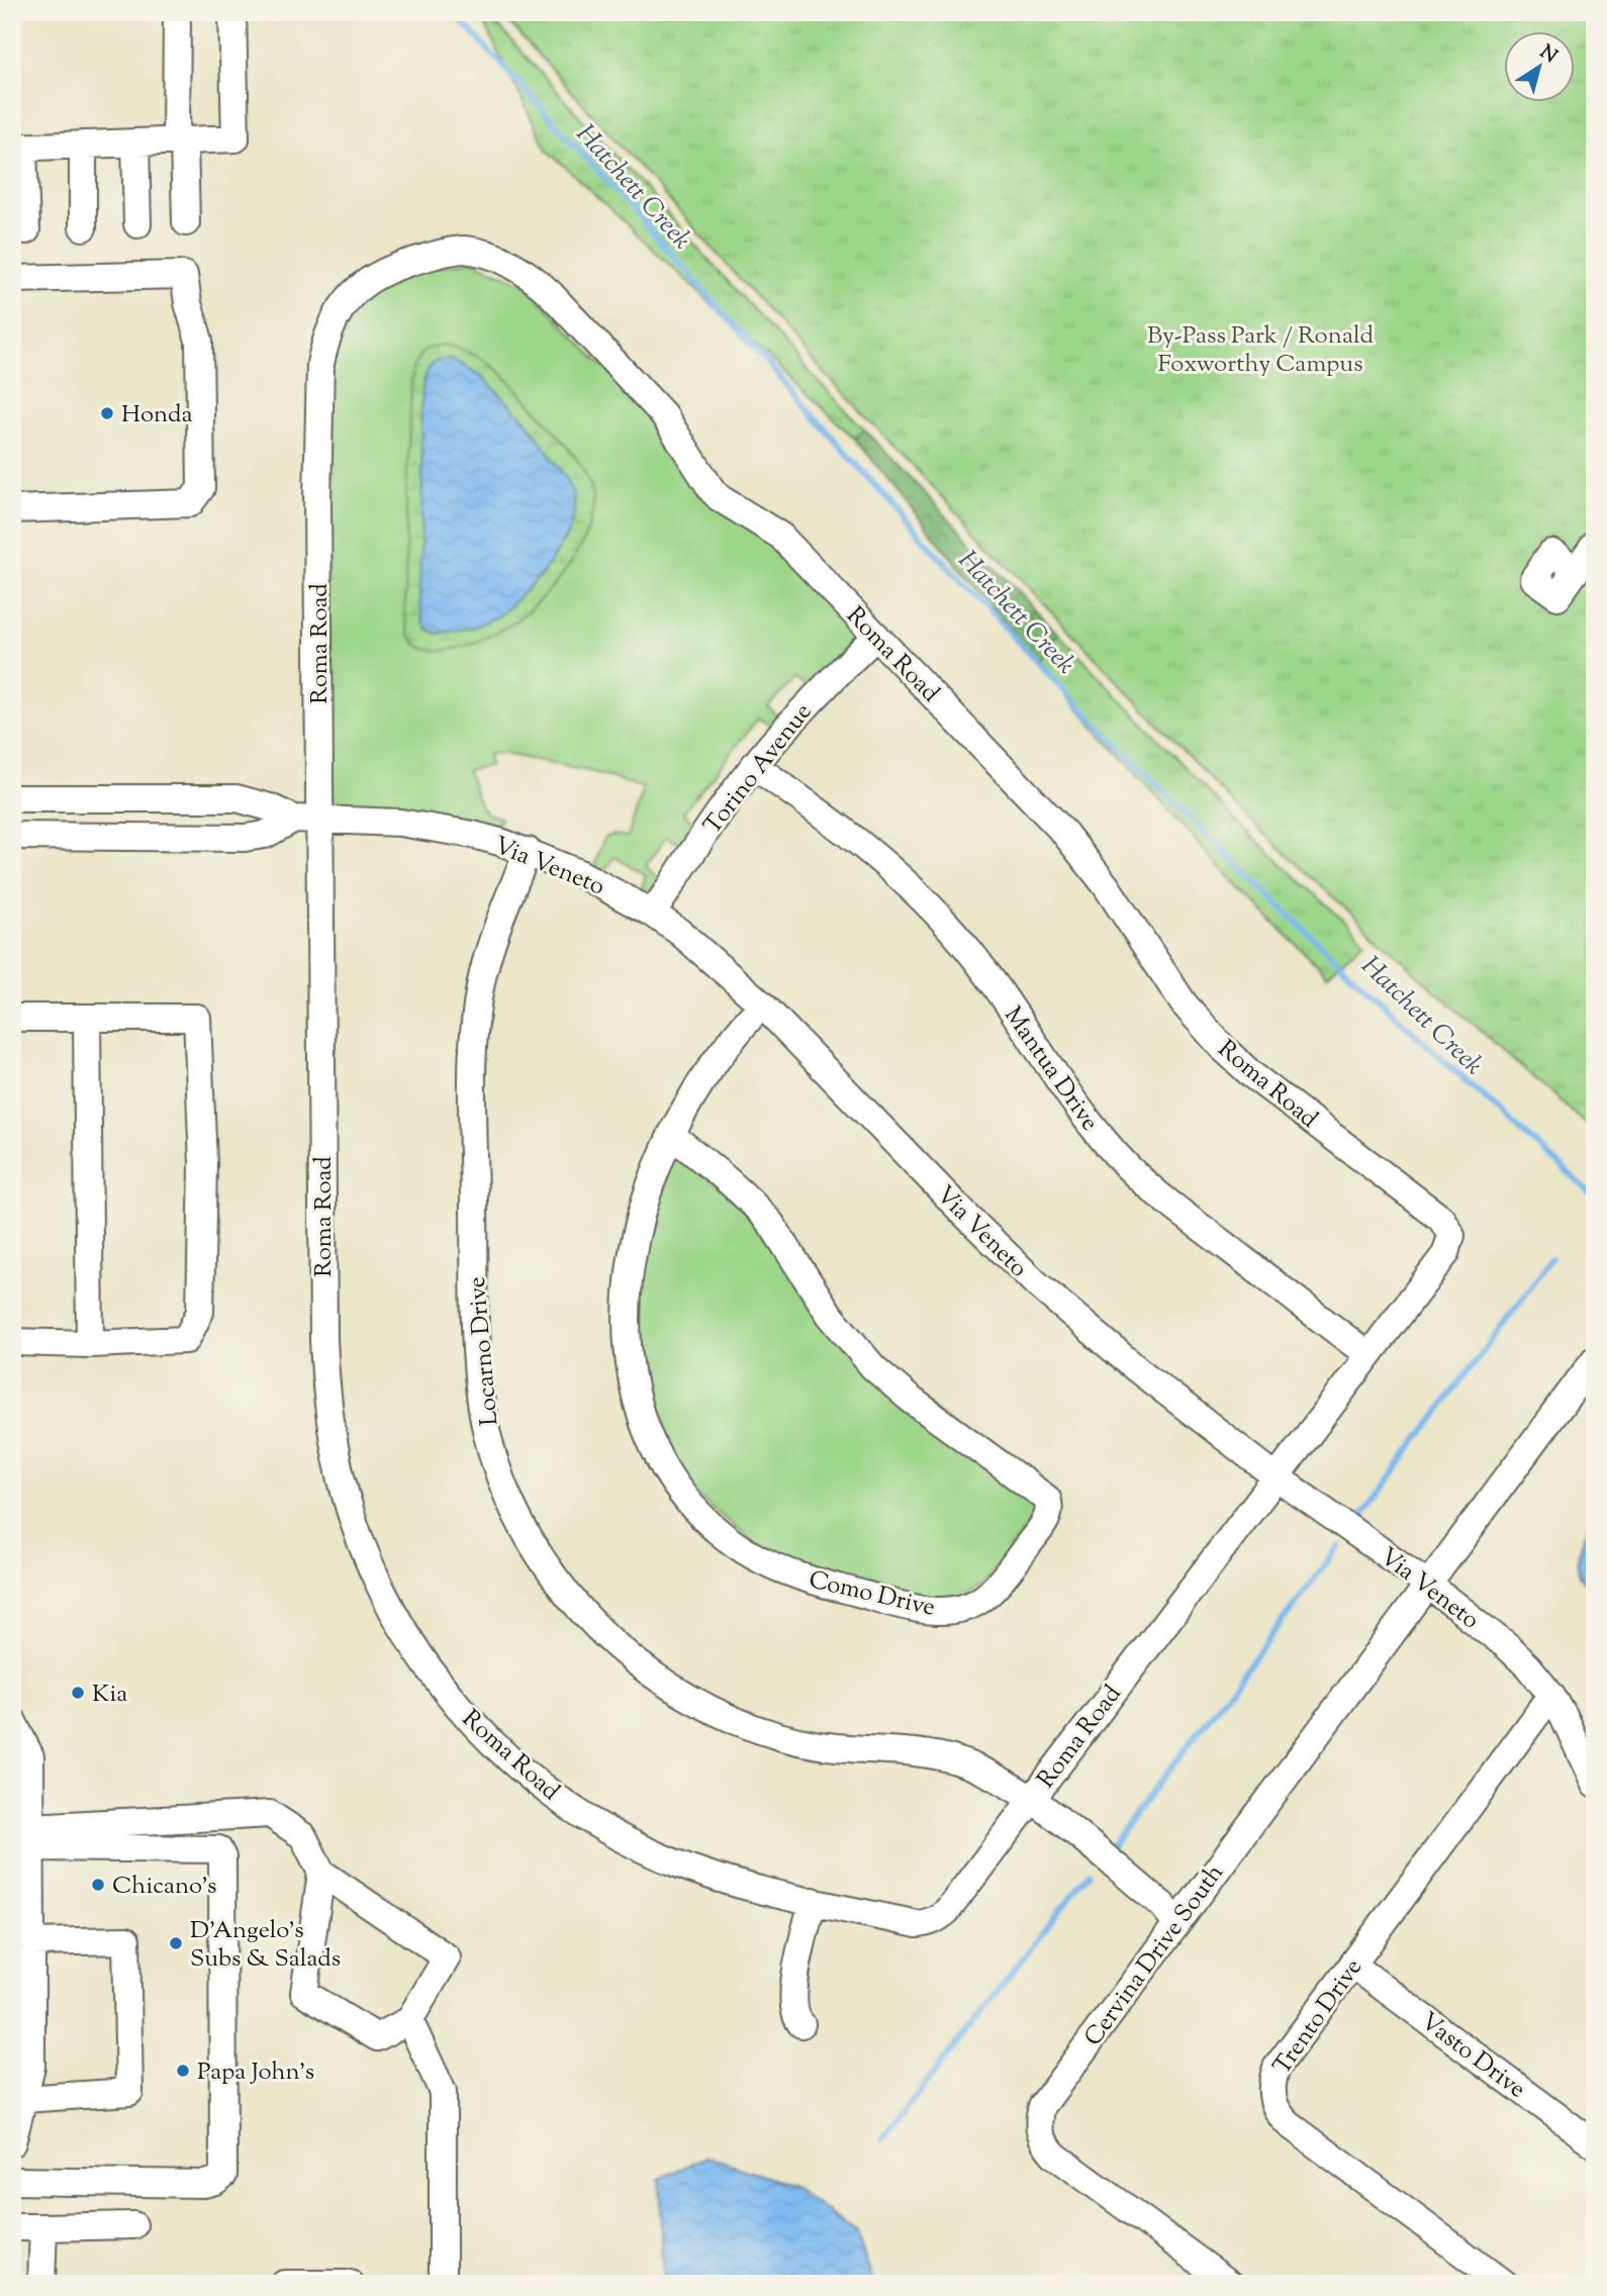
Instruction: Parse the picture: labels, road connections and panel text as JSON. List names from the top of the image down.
{
  "streets": {
    "street": [
      "Roma Road",
      "Torino Avenue",
      "Via Veneto",
      "Mantua Drive",
      "Locarno Drive",
      "Como Drive",
      "Cervina Drive South",
      "Trento Drive",
      "Vasto Drive"
    ]
  },
  "crossings": [
    ["Roma Road", "Torino Avenue"],
    ["Roma Road", "Via Veneto"],
    ["Roma Road", "Mantua Drive"],
    ["Roma Road", "Locarno Drive"],
    ["Torino Avenue", "Via Veneto"],
    ["Torino Avenue", "Mantua Drive"],
    ["Via Veneto", "Locarno Drive"],
    ["Via Veneto", "Como Drive"],
    ["Via Veneto", "Cervina Drive South"],
    ["Via Veneto", "Trento Drive"],
    ["Locarno Drive", "Cervina Drive South"],
    ["Trento Drive", "Vasto Drive"]
  ],
  "water": ["Hatchett Creek"],
  "parks": ["By-Pass Park / Ronald Foxworthy Campus"],
  "places": [
    "Honda",
    "Kia",
    "Chicano's",
    "D'Angelo's Subs & Salads",
    "Papa John's"
  ],
  "north": "top right"
}
